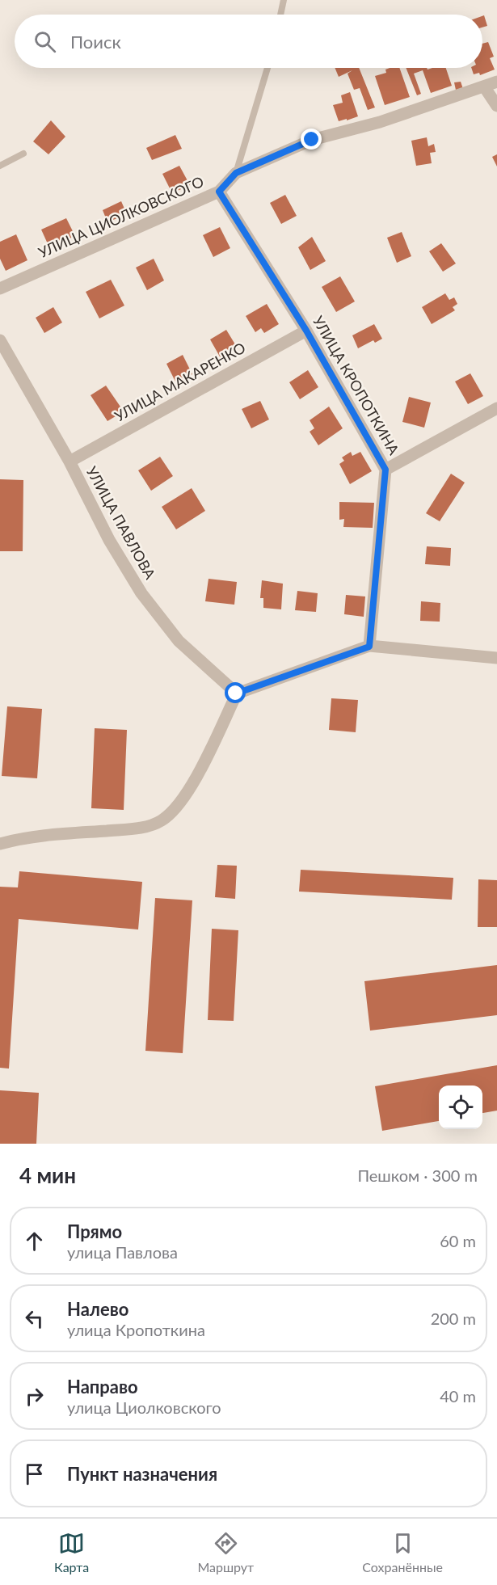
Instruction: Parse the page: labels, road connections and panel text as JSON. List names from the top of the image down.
{
  "streets": {
    "street": [
      "УЛИЦА ЦИОЛКОВСКОГО",
      "УЛИЦА МАКАРЕНКО",
      "УЛИЦА КРОПОТКИНА",
      "УЛИЦА ПАВЛОВА"
    ]
  },
  "crossings": [
    ["УЛИЦА ЦИОЛКОВСКОГО", "УЛИЦА КРОПОТКИНА"],
    ["УЛИЦА МАКАРЕНКО", "УЛИЦА КРОПОТКИНА"],
    ["УЛИЦА МАКАРЕНКО", "УЛИЦА ПАВЛОВА"]
  ],
  "page": {
    "search": "Поиск",
    "heading": ["4 мин", "Пешком · 300 m"],
    "list": [
      ["Прямо", "улица Павлова", "60 m"],
      ["Налево", "улица Кропоткина", "200 m"],
      ["Направо", "улица Циолковского", "40 m"],
      "Пункт назначения"
    ],
    "nav": ["Карта", "Маршрут", "Сохранённые"]
  }
}
